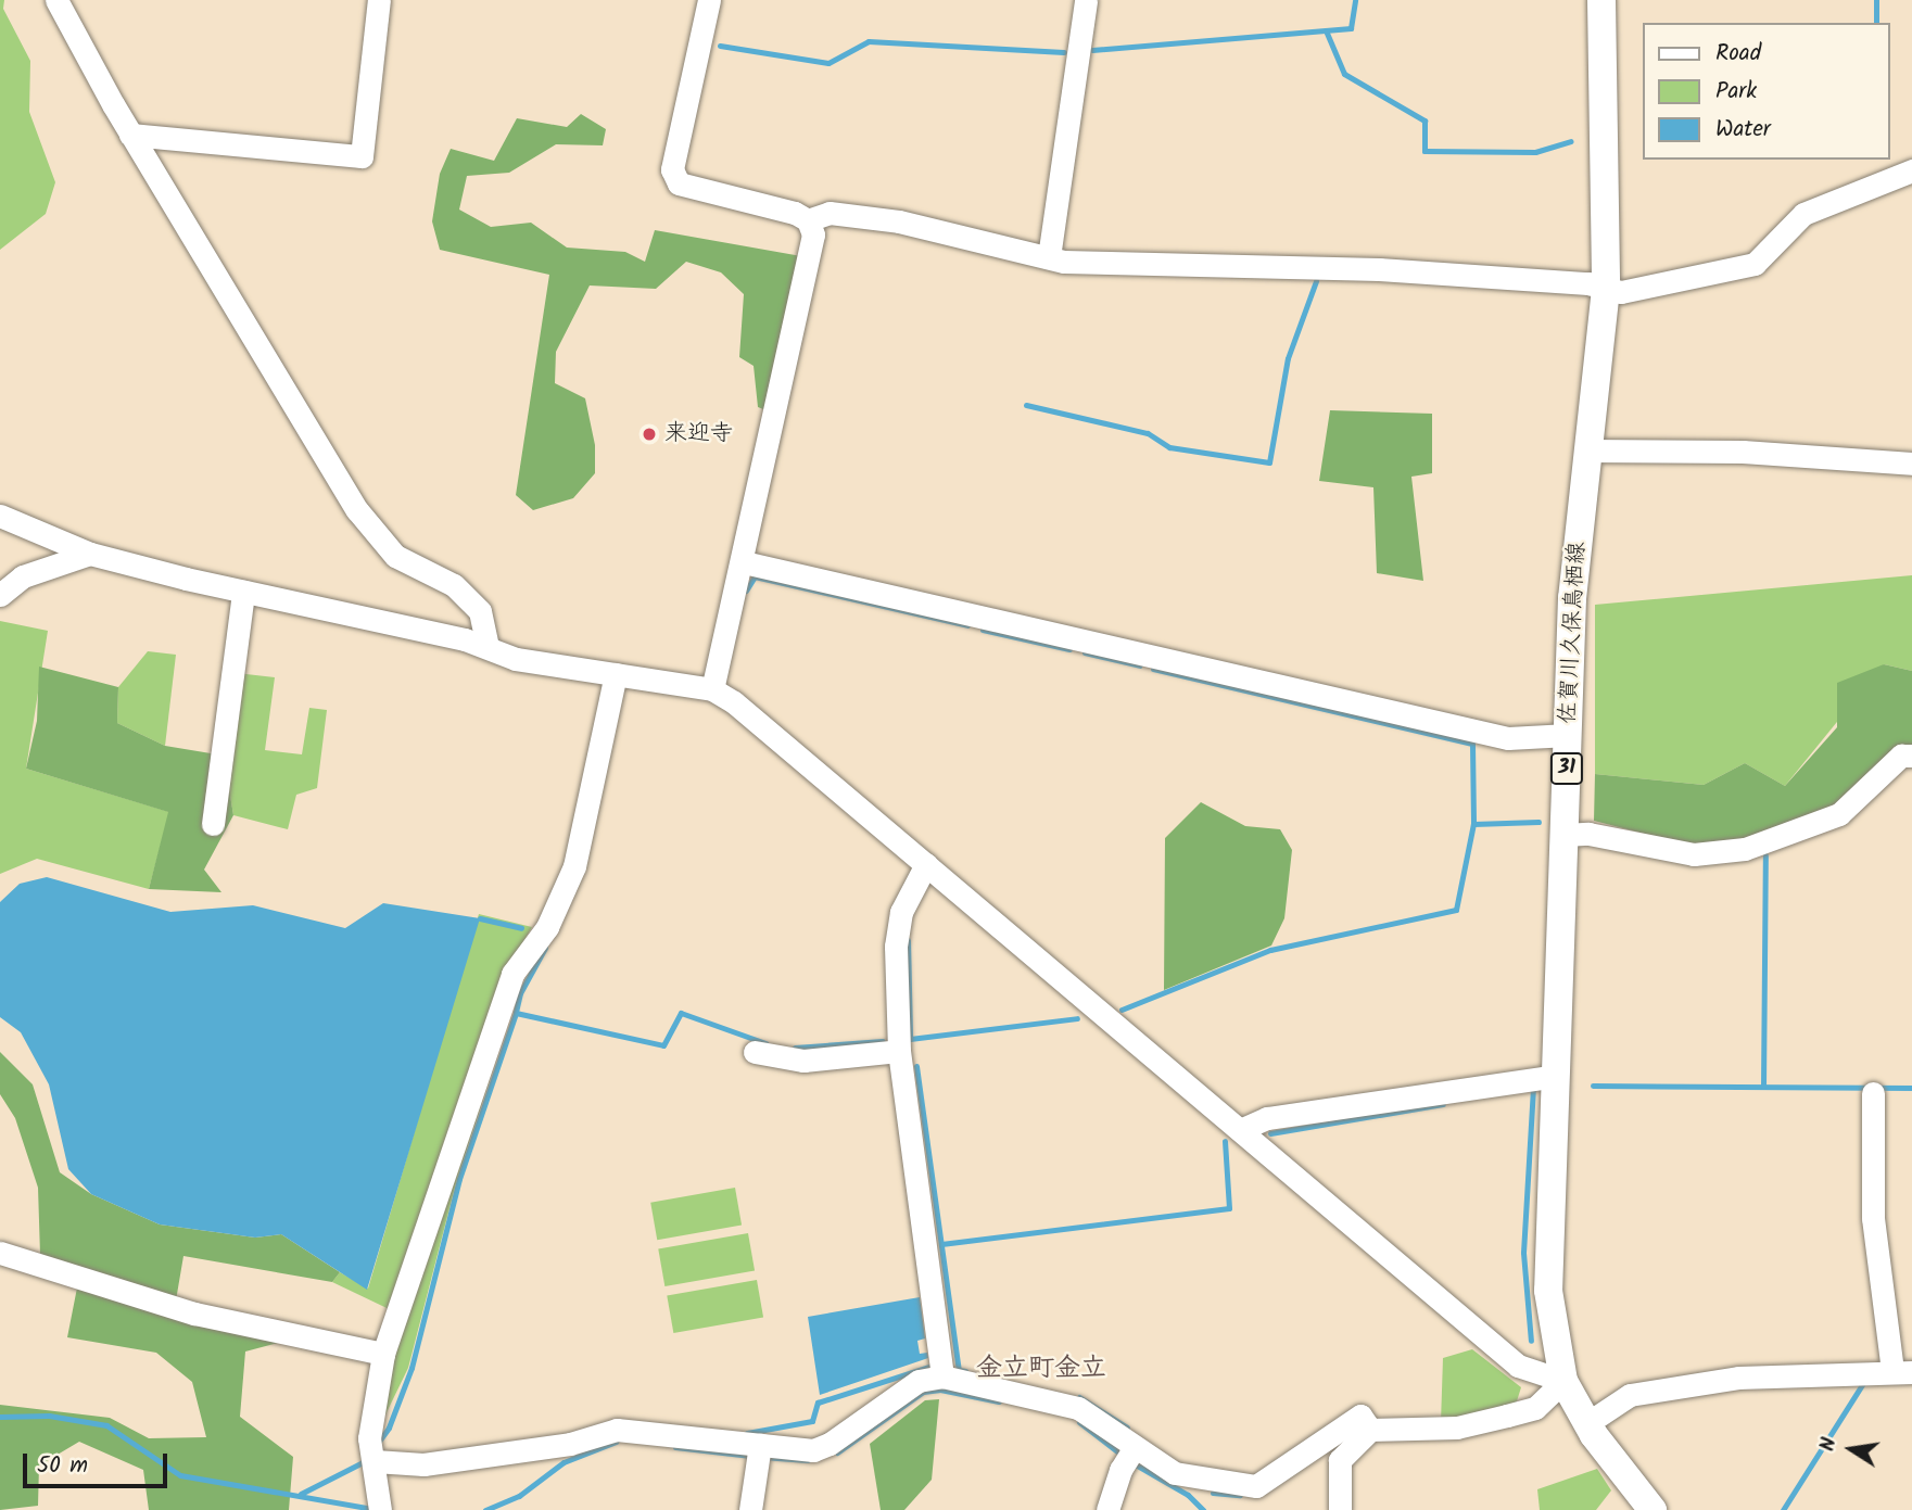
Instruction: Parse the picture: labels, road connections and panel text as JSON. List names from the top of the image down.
{
  "streets": {
    "main road": ["佐賀川久保鳥栖線", "31"]
  },
  "districts": ["金立町金立"],
  "places": ["来迎寺"],
  "legend": ["Road", "Park", "Water"],
  "scale_bar": "50 m",
  "north": "left"
}
